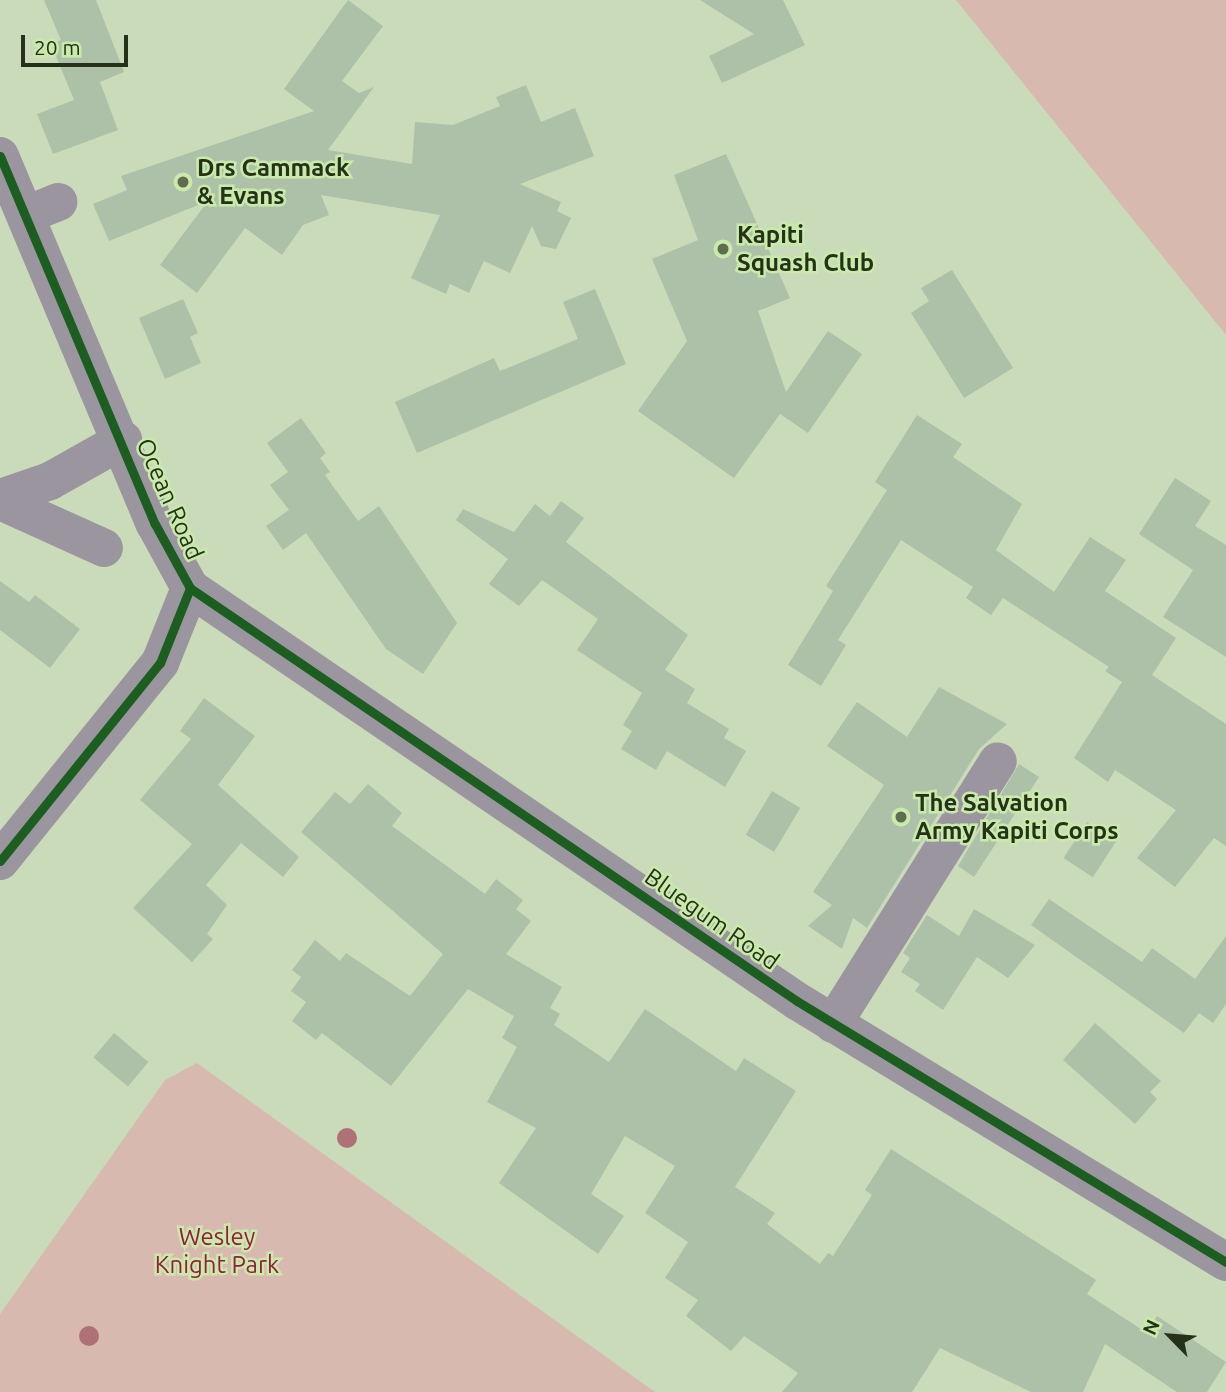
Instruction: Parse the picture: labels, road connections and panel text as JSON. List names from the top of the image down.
{
  "streets": {
    "street": ["Ocean Road", "Bluegum Road"]
  },
  "crossings": [
    ["Ocean Road", "Bluegum Road"]
  ],
  "parks": ["Wesley Knight Park"],
  "places": ["Drs Cammack & Evans", "Kapiti Squash Club", "The Salvation Army Kapiti Corps"],
  "scale_bar": "20 m",
  "north": "top left"
}
